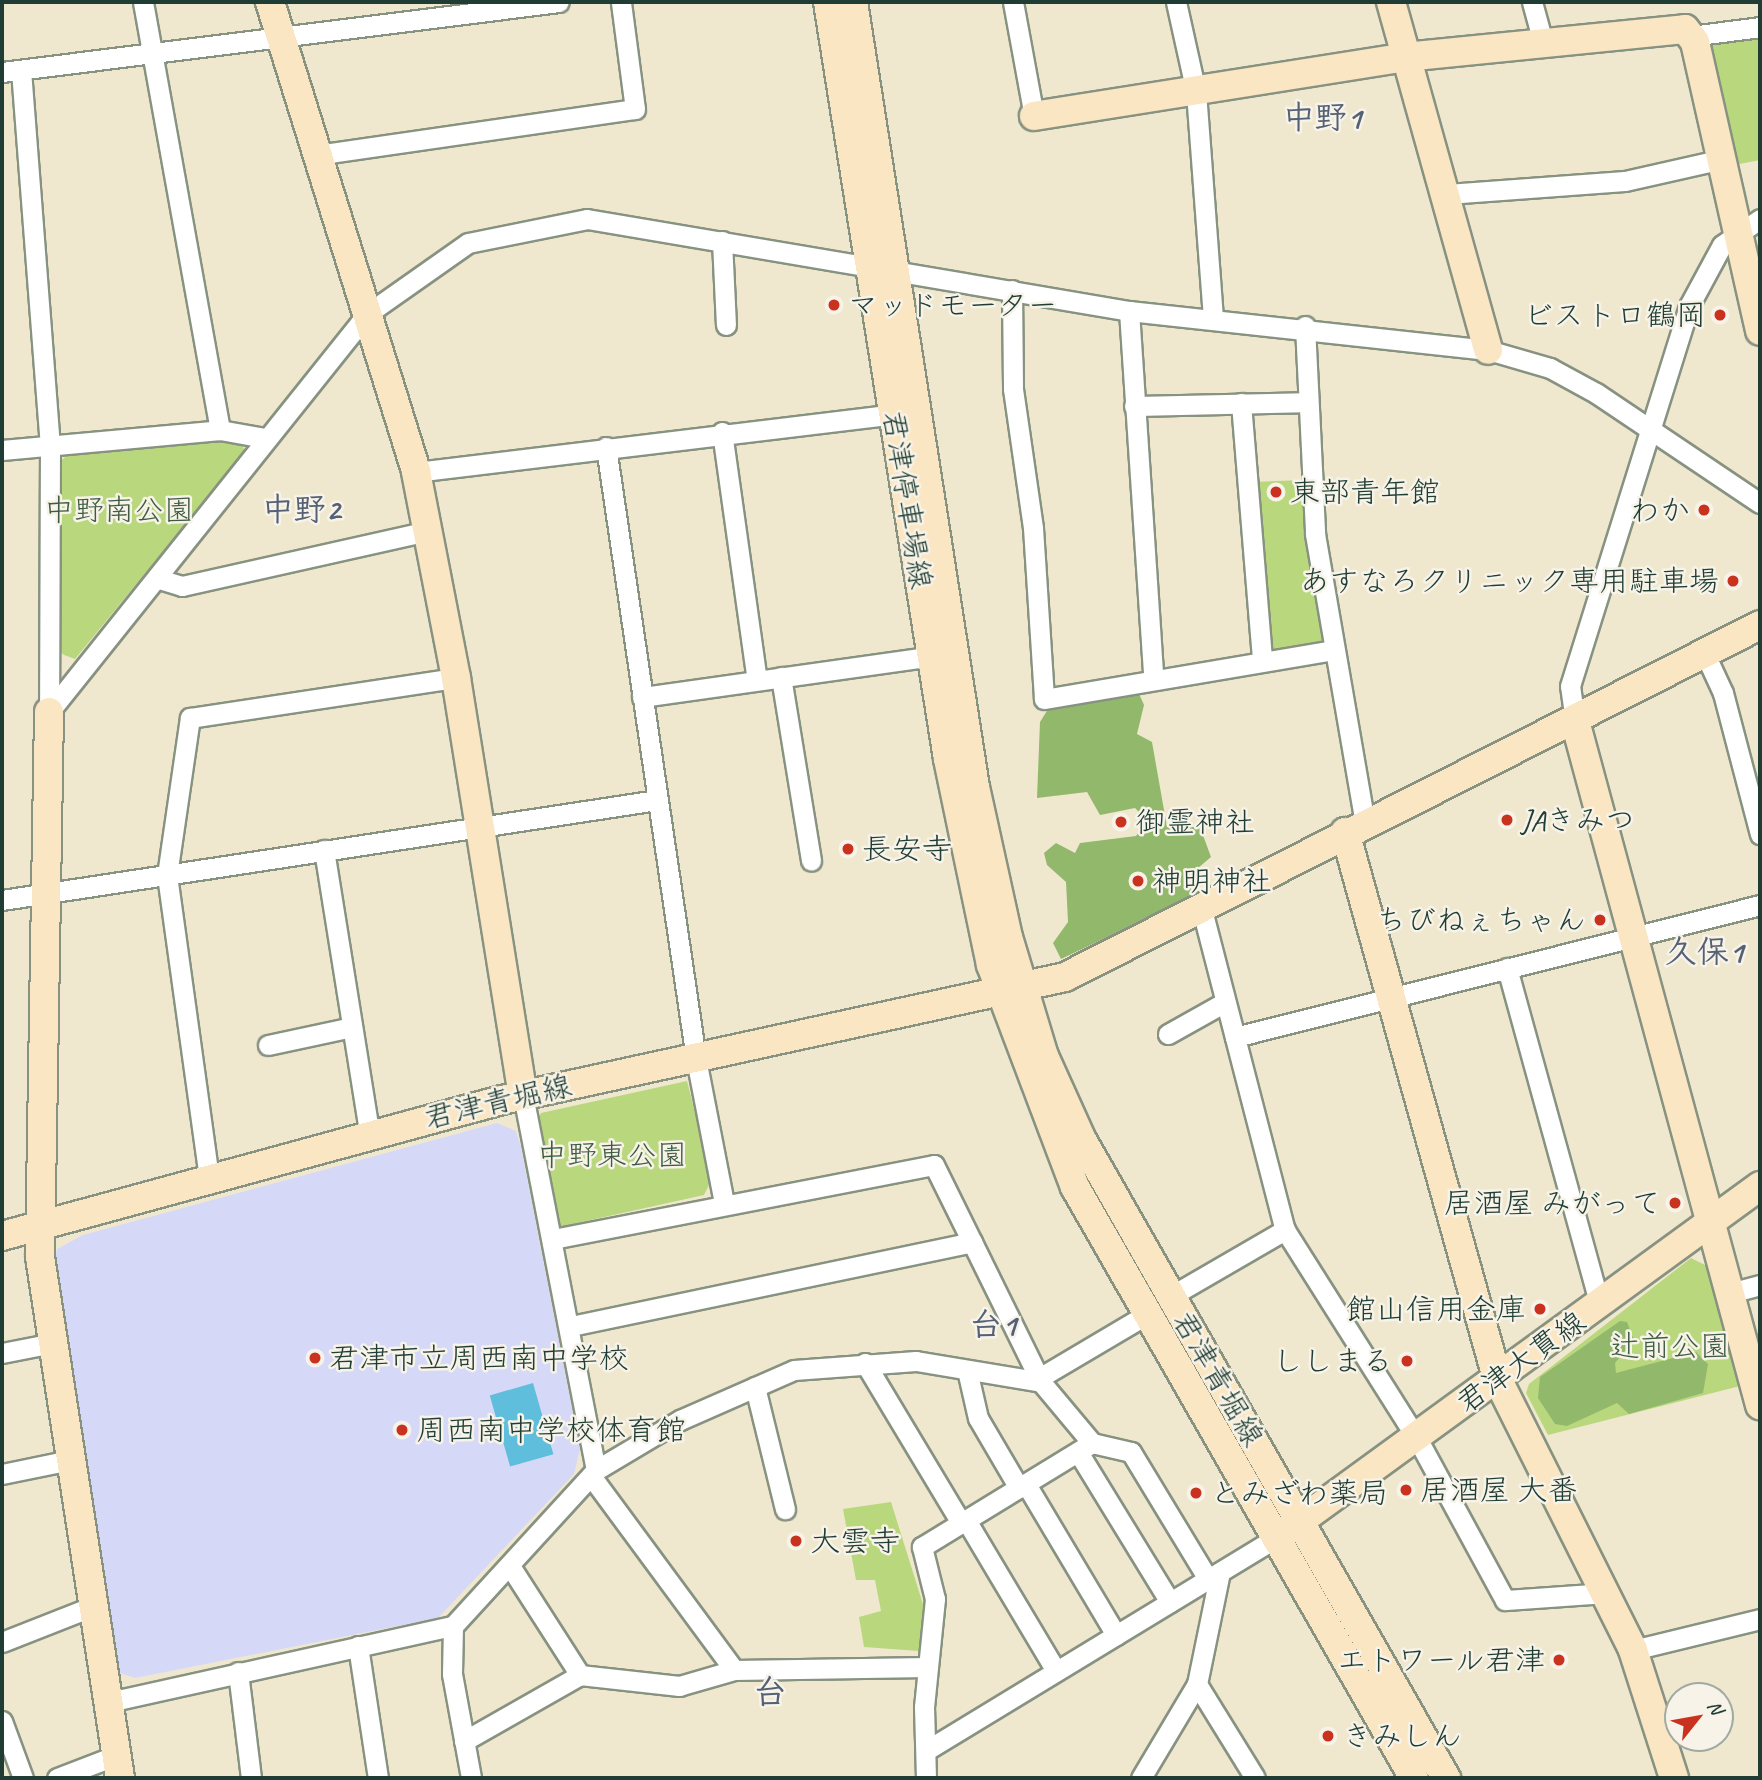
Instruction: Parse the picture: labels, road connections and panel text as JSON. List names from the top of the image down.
{
  "streets": {
    "street": ["君津停車場線", "君津青堀線", "君津大貫線"]
  },
  "crossings": [
    ["君津停車場線", "君津青堀線"],
    ["君津青堀線", "君津大貫線"]
  ],
  "districts": [
    "中野1",
    "中野2",
    "久保1",
    "台1",
    "台"
  ],
  "parks": ["中野南公園", "中野東公園", "辻前公園"],
  "places": [
    "マッドモーター",
    "ビストロ鶴岡",
    "東部青年館",
    "わか",
    "あすなろクリニック専用駐車場",
    "JAきみつ",
    "御霊神社",
    "長安寺",
    "神明神社",
    "ちびねぇちゃん",
    "居酒屋 みがって",
    "館山信用金庫",
    "君津市立周西南中学校",
    "ししまる",
    "周西南中学校体育館",
    "居酒屋 大番",
    "とみざわ薬局",
    "大雲寺",
    "エトワール君津",
    "きみしん"
  ],
  "north": "top right"
}
